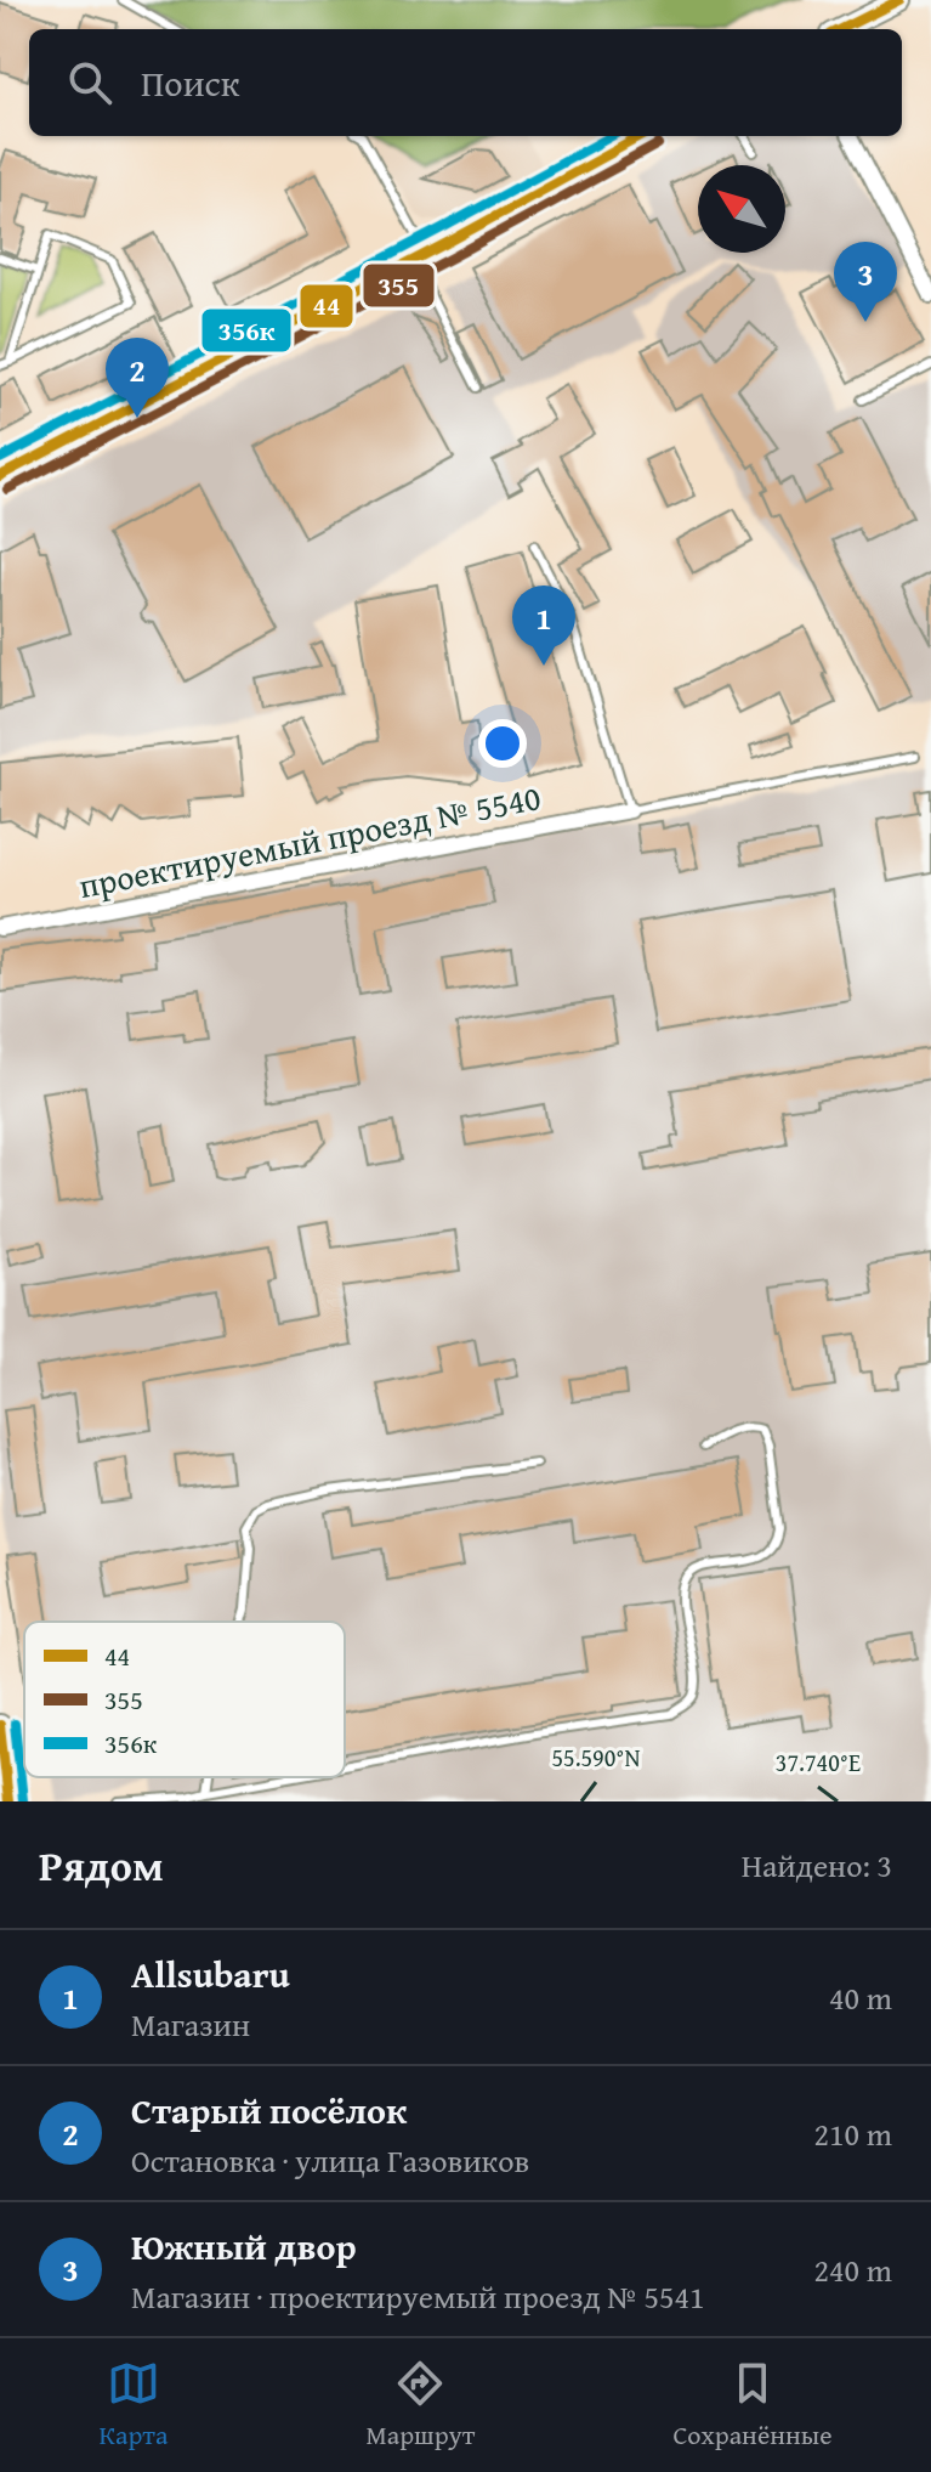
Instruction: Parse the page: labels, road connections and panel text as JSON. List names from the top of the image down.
{
  "streets": {
    "street": ["проектируемый проезд № 5540"]
  },
  "lines": ["transit line 44", "transit line 356к", "transit line 355"],
  "legend": ["44", "355", "356к"],
  "north": "top left",
  "page": {
    "search": "Поиск",
    "pins": ["3", "2", "1"],
    "heading": ["Рядом", "Найдено: 3"],
    "list": [
      {
        "mark": "1",
        "name": "Allsubaru",
        "note": "Магазин",
        "value": "40 m"
      },
      {
        "mark": "2",
        "name": "Старый посёлок",
        "note": "Остановка · улица Газовиков",
        "value": "210 m"
      },
      {
        "mark": "3",
        "name": "Южный двор",
        "note": "Магазин · проектируемый проезд № 5541",
        "value": "240 m"
      }
    ],
    "nav": ["Карта", "Маршрут", "Сохранённые"]
  },
  "coordinates": ["55.590°N", "37.740°E"]
}
